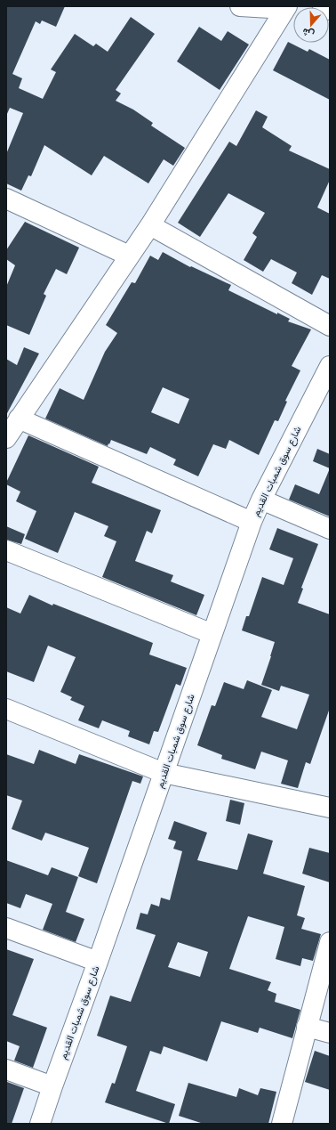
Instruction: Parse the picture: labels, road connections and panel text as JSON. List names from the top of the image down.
{
  "streets": {
    "street": ["شارع سوق شمبات القديم"]
  },
  "north": "bottom"
}
